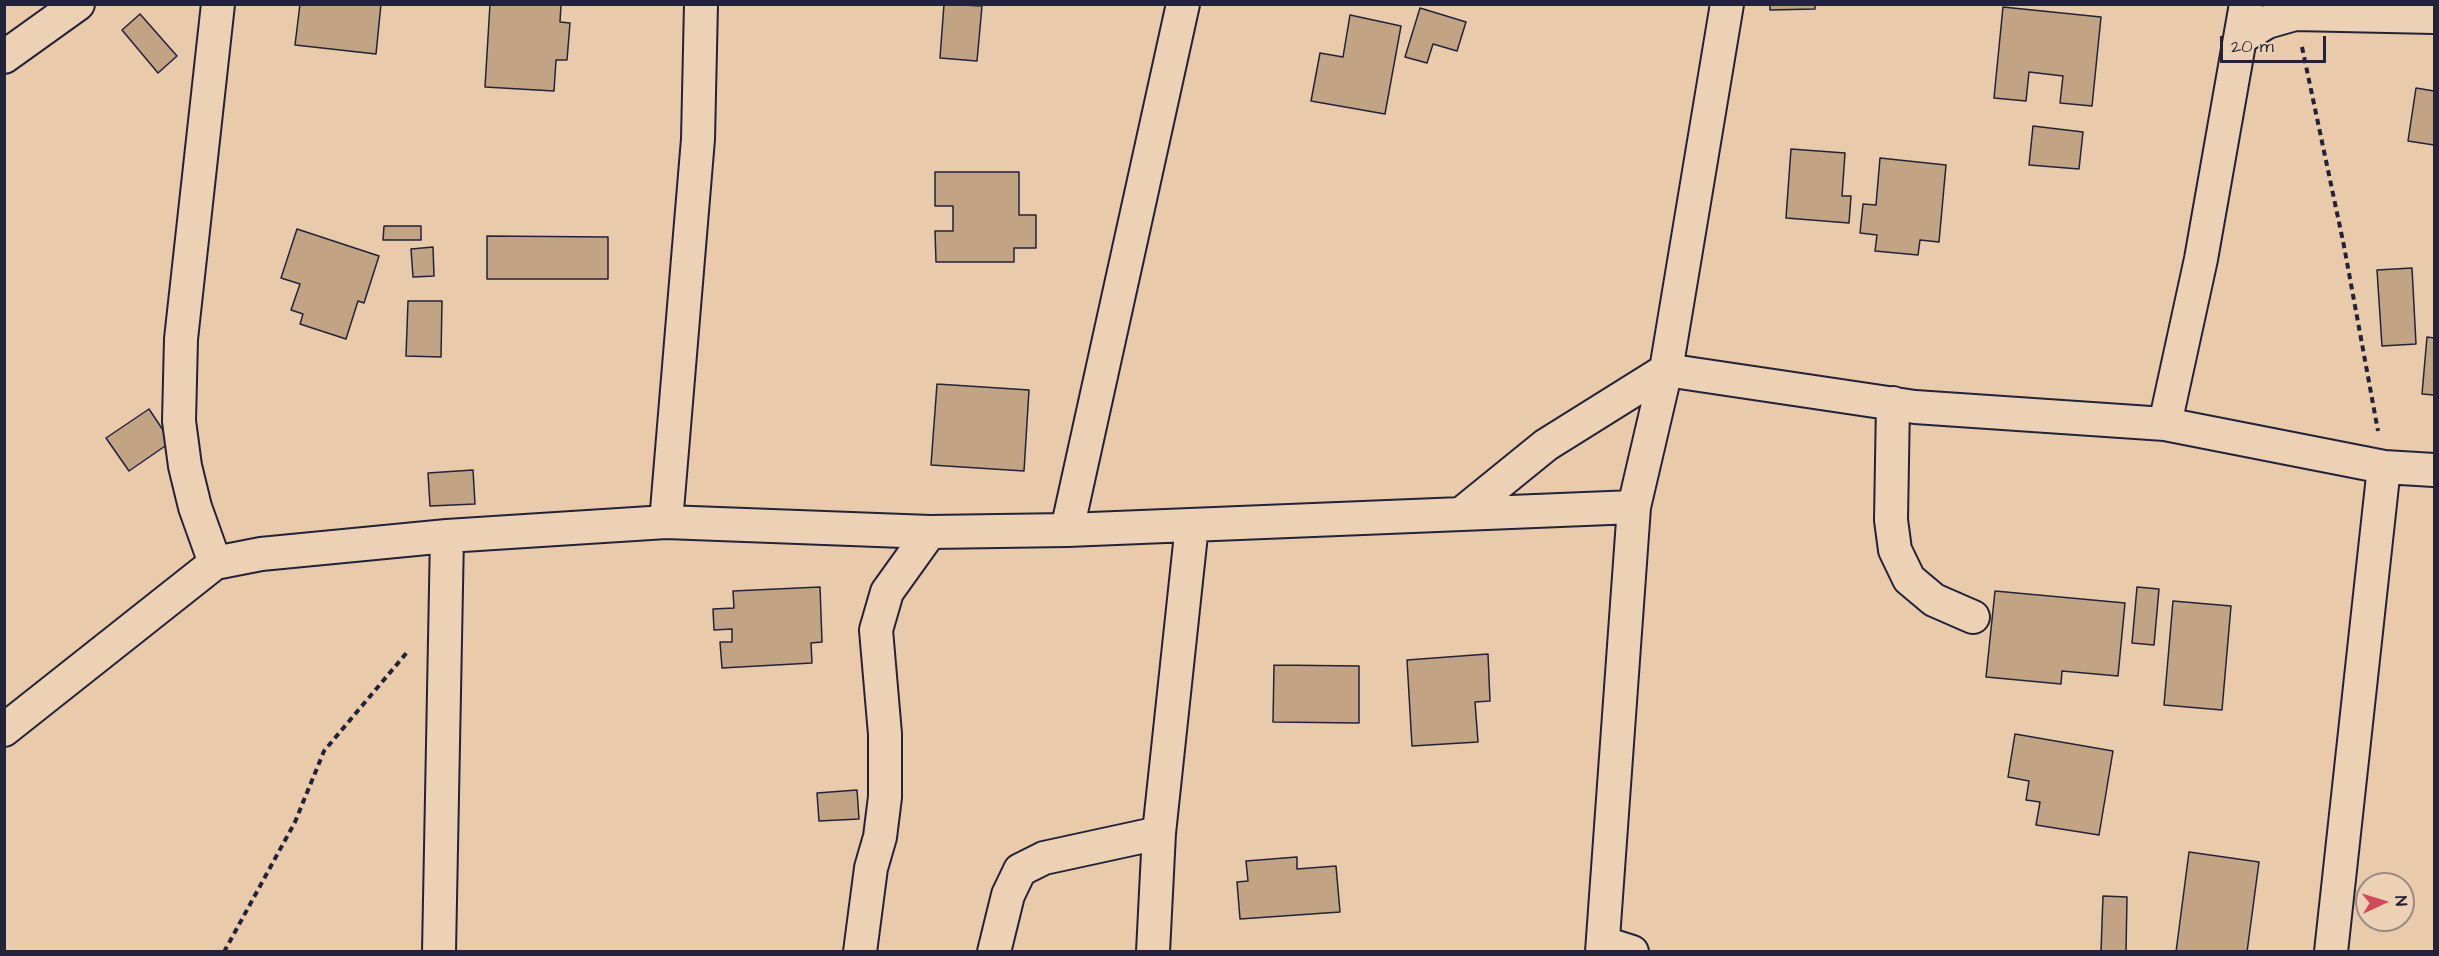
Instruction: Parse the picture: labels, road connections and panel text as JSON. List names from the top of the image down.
{
  "scale_bar": "20 m",
  "north": "right"
}
